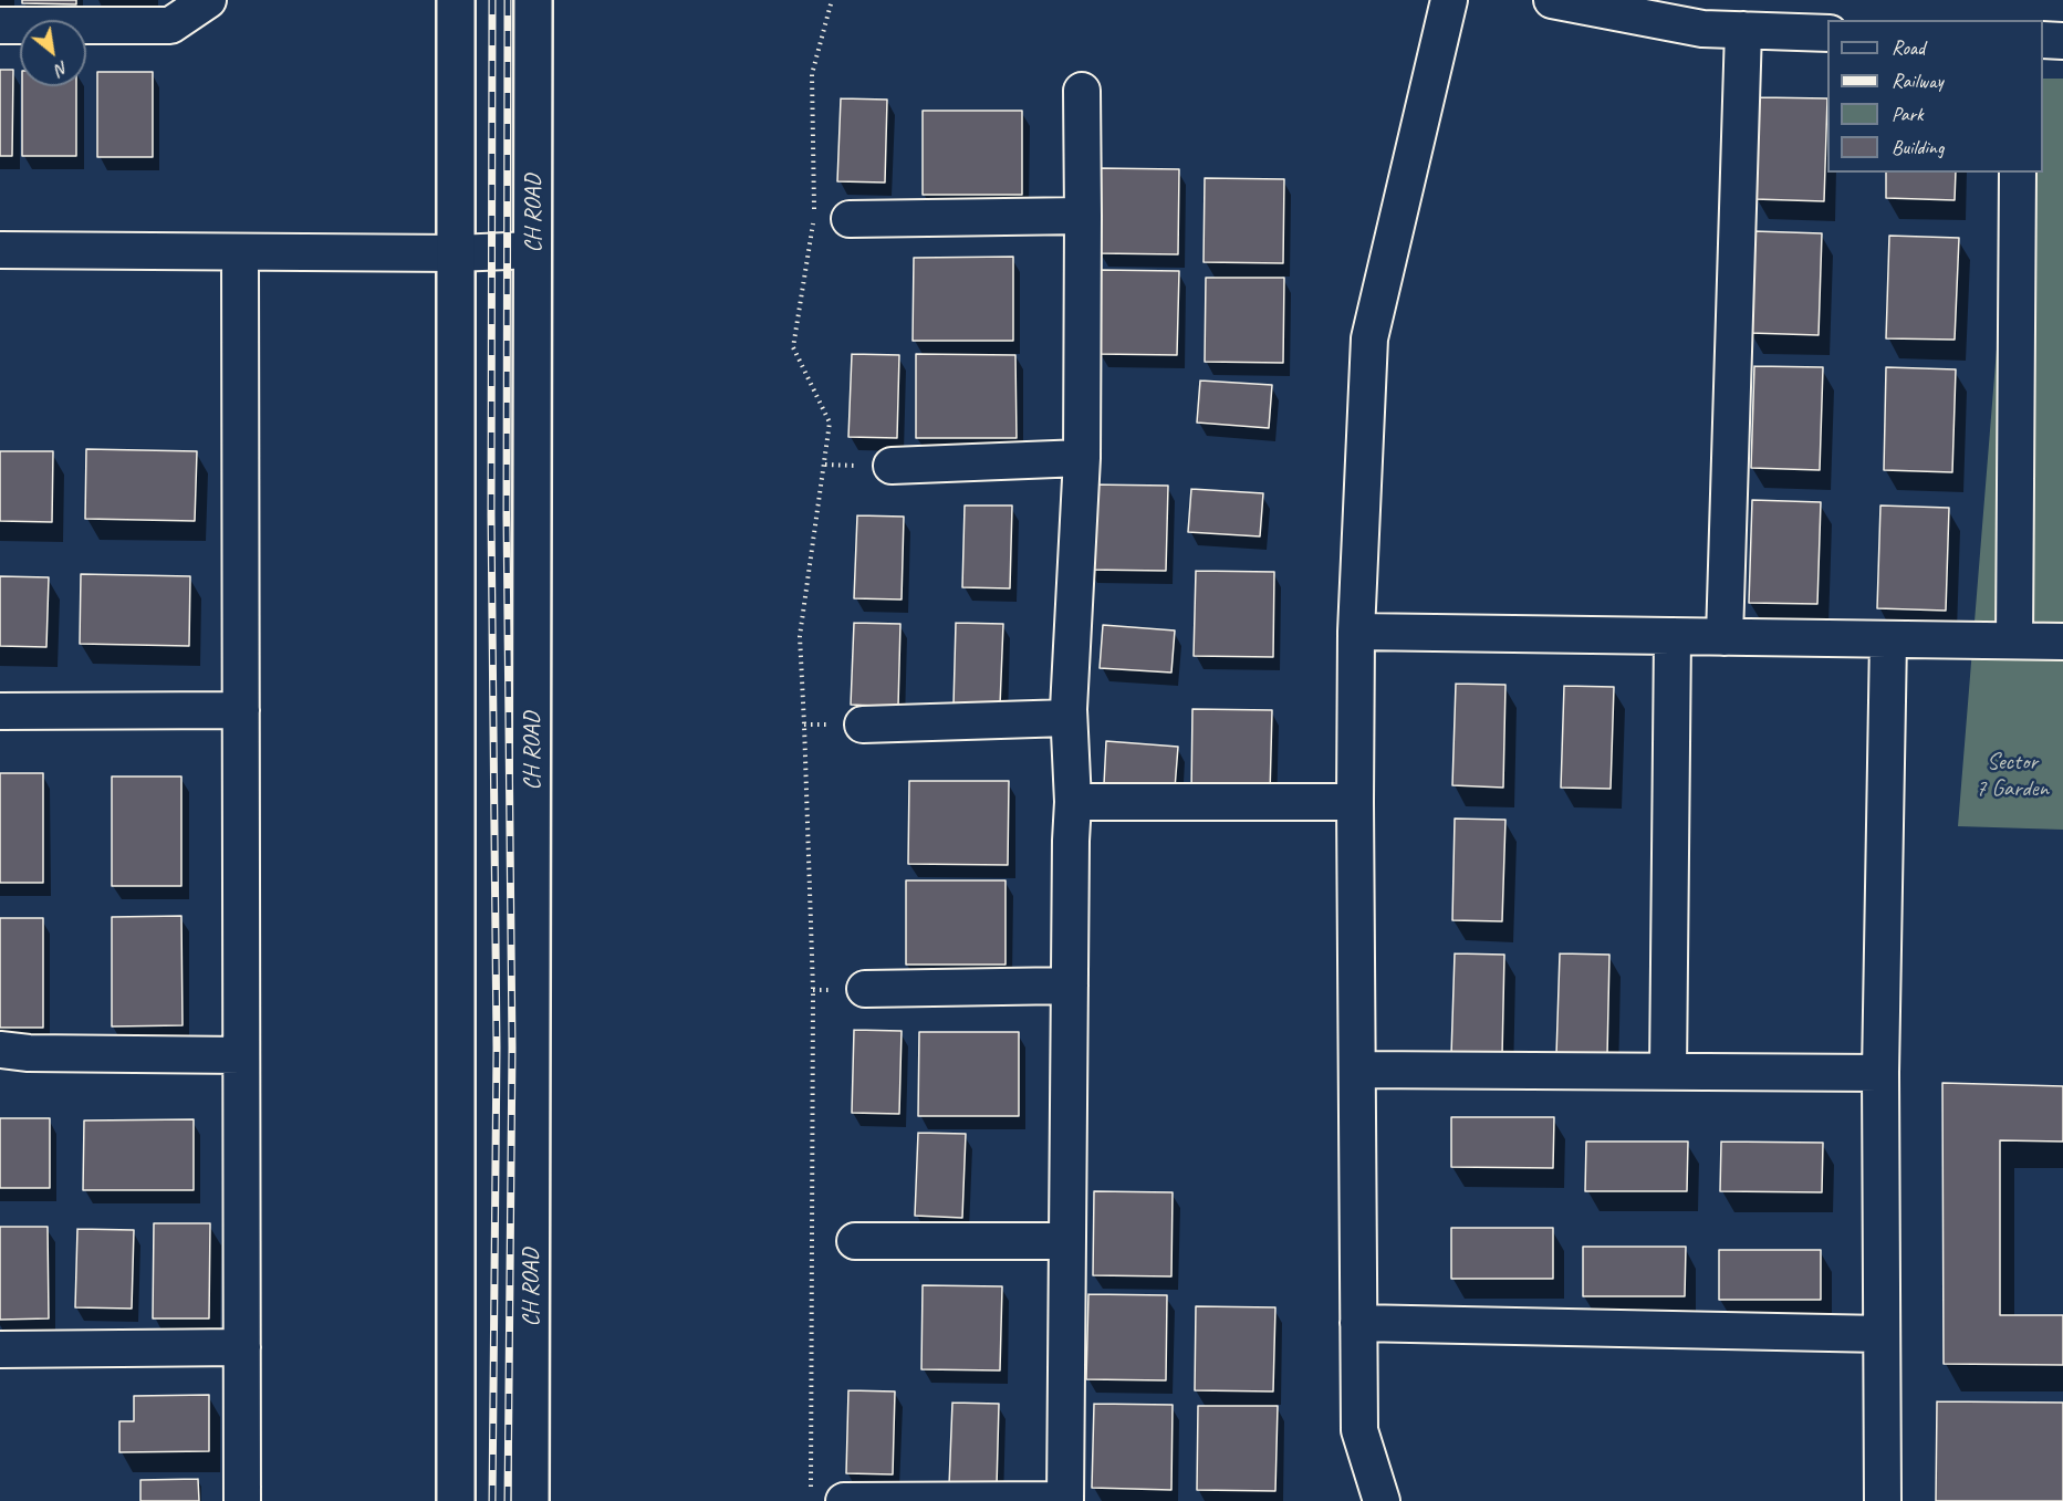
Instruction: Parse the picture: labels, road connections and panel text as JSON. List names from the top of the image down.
{
  "streets": {
    "street": ["CH ROAD"]
  },
  "parks": ["Sector 7 Garden"],
  "legend": [
    "Road",
    "Railway",
    "Park",
    "Building"
  ],
  "north": "bottom right"
}
